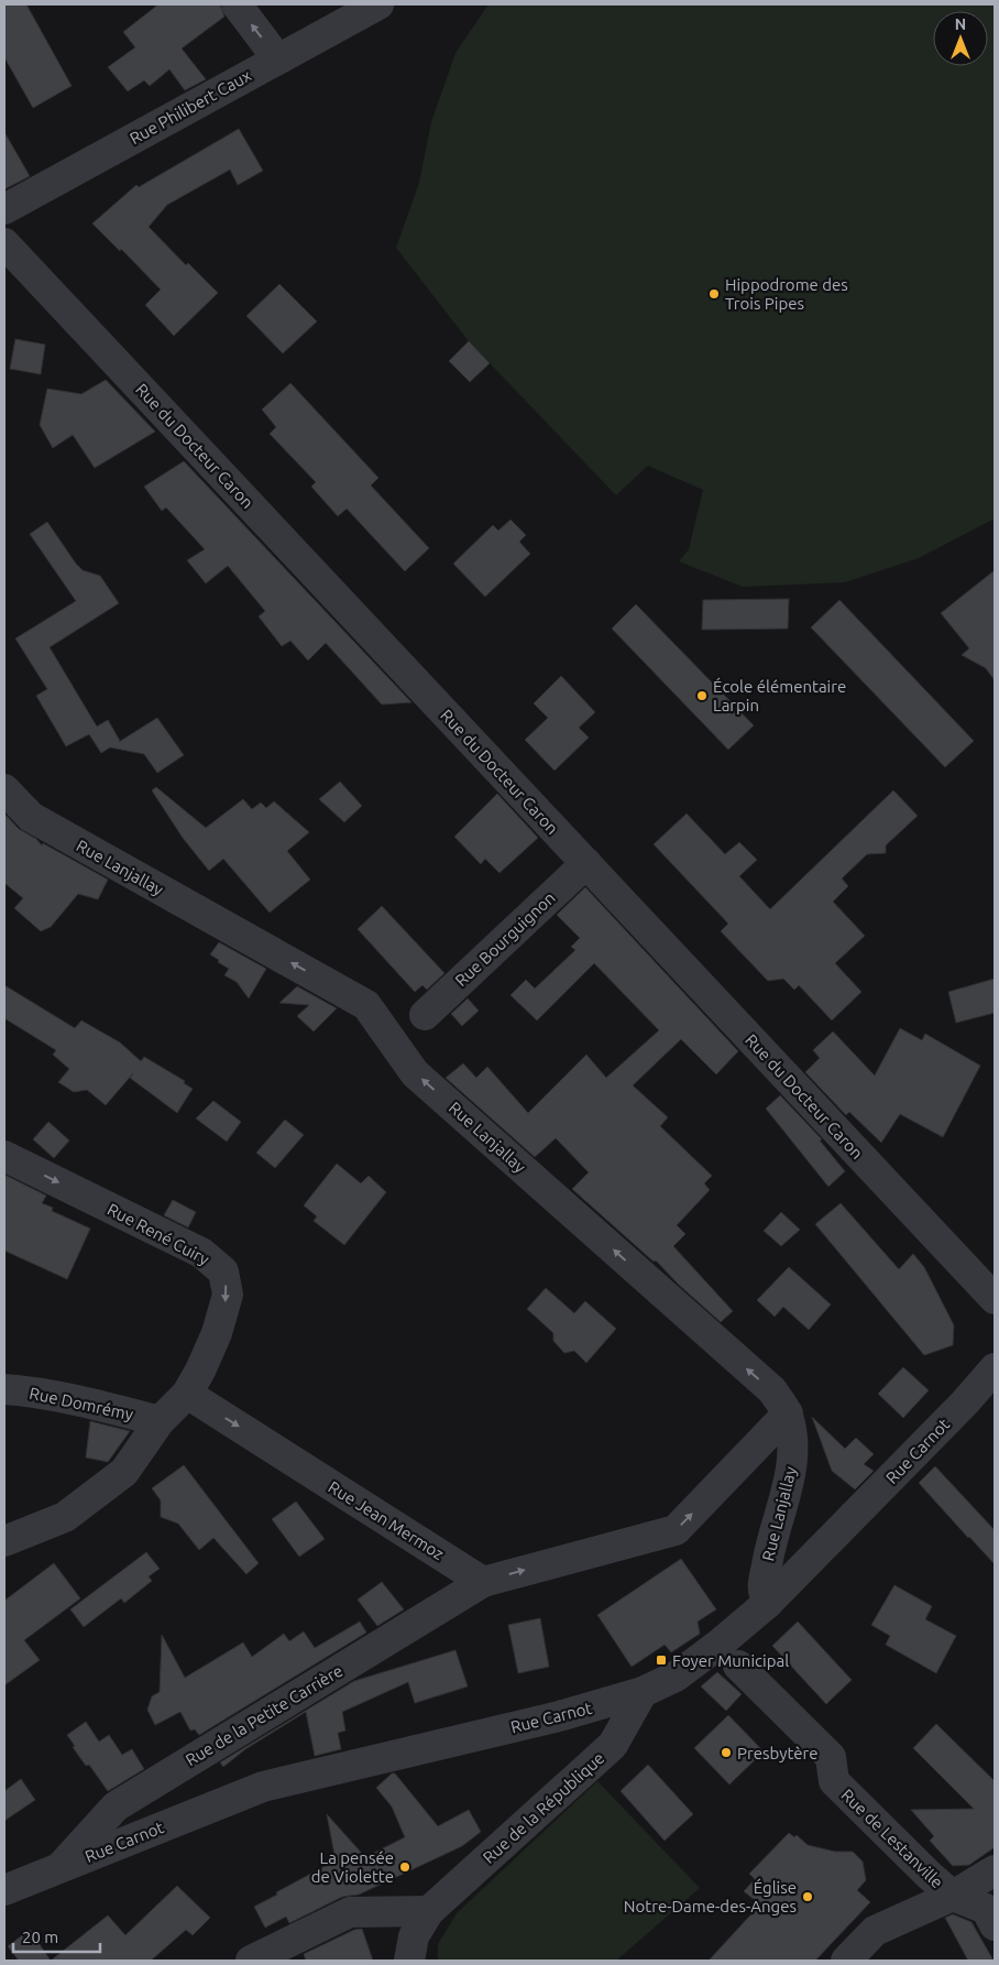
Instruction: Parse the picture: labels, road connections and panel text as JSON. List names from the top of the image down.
{
  "streets": {
    "street": [
      "Rue Philibert Caux",
      "Rue du Docteur Caron",
      "Rue Lanjallay",
      "Rue Bourguignon",
      "Rue René Cuiry",
      "Rue Domrémy",
      "Rue Carnot",
      "Rue Jean Mermoz",
      "Rue de la Petite Carrière",
      "Rue de la République",
      "Rue de Lestanville"
    ]
  },
  "crossings": [
    ["Rue du Docteur Caron", "Rue Bourguignon"],
    ["Rue Lanjallay", "Rue Carnot"],
    ["Rue René Cuiry", "Rue Jean Mermoz"],
    ["Rue Carnot", "Rue de la Petite Carrière"],
    ["Rue Carnot", "Rue de la République"],
    ["Rue Jean Mermoz", "Rue de la Petite Carrière"]
  ],
  "one_way": ["Rue Lanjallay", "Rue Jean Mermoz"],
  "places": {
    "other": [
      "Hippodrome des Trois Pipes",
      "École élémentaire Larpin",
      "Presbytère",
      "La pensée de Violette",
      "Église Notre-Dame-des-Anges"
    ],
    "transit": ["Foyer Municipal"]
  },
  "scale_bar": "20 m",
  "north": "top"
}
